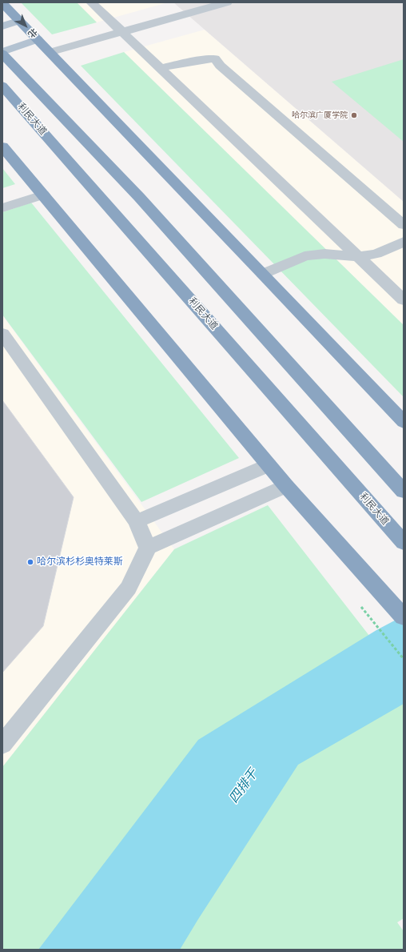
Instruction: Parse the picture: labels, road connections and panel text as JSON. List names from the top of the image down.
{
  "streets": {
    "highway": ["利民大道"]
  },
  "water": ["四排干"],
  "places": ["哈尔滨广厦学院", "哈尔滨杉杉奥特莱斯"],
  "north": "bottom right"
}
